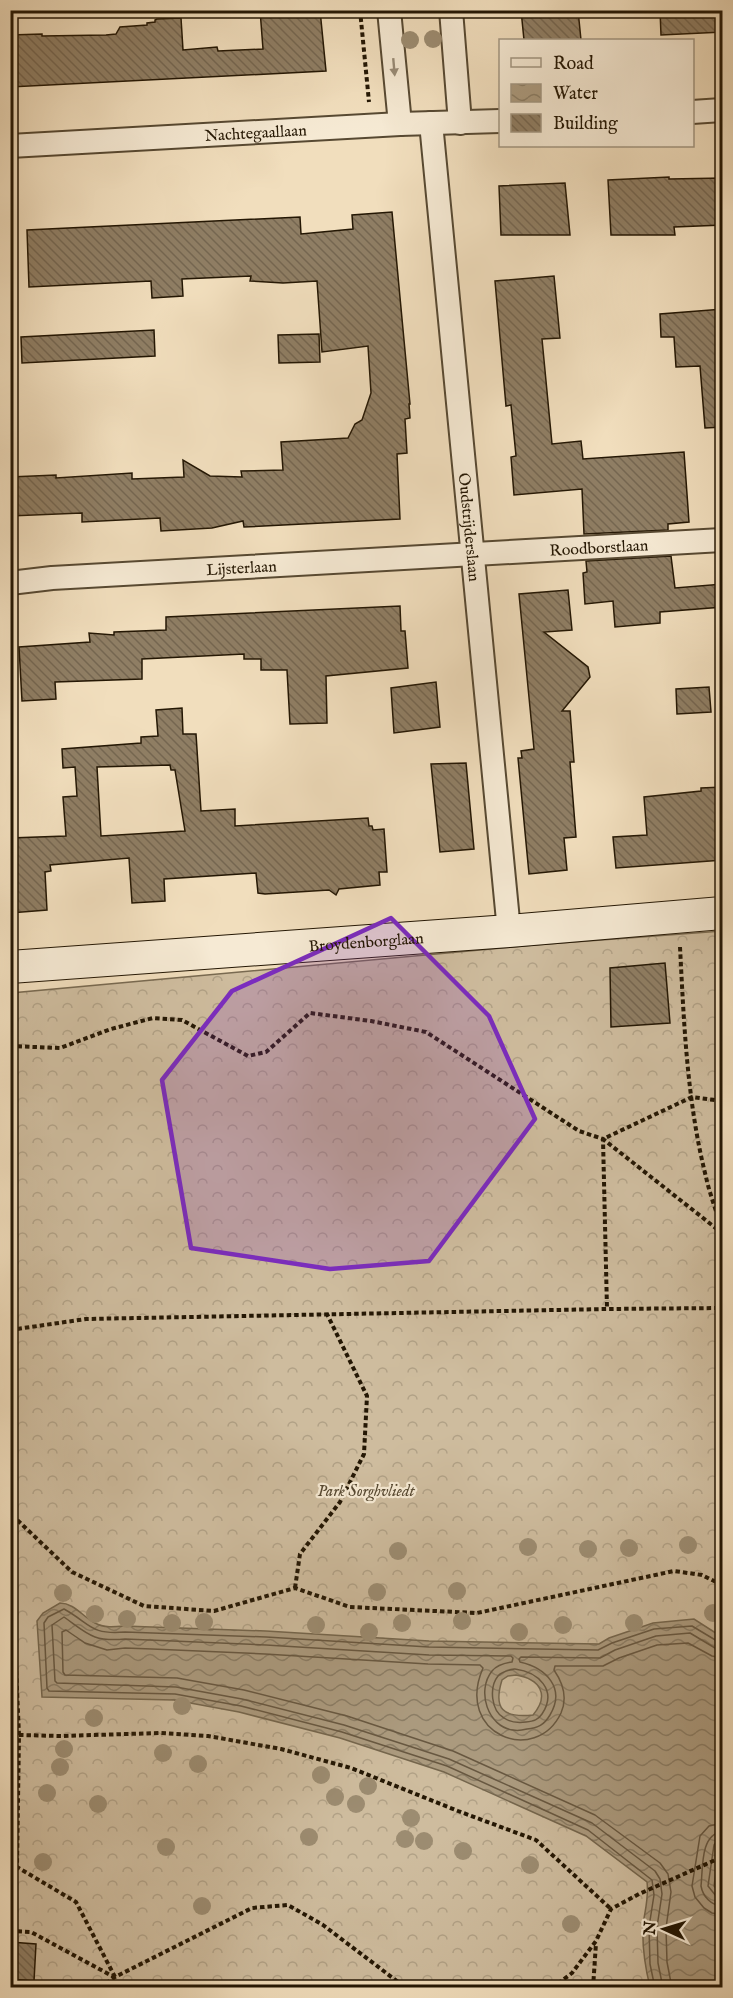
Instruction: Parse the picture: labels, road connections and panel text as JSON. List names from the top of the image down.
{
  "streets": {
    "street": [
      "Nachtegaallaan",
      "Oudstrijderslaan",
      "Roodborstlaan",
      "Lijsterlaan",
      "Broydenborglaan"
    ]
  },
  "crossings": [
    ["Nachtegaallaan", "Oudstrijderslaan"],
    ["Oudstrijderslaan", "Roodborstlaan"],
    ["Oudstrijderslaan", "Lijsterlaan"],
    ["Oudstrijderslaan", "Broydenborglaan"],
    ["Roodborstlaan", "Lijsterlaan"]
  ],
  "parks": ["Park Sorghvliedt"],
  "legend": ["Road", "Water", "Building"],
  "north": "left"
}
